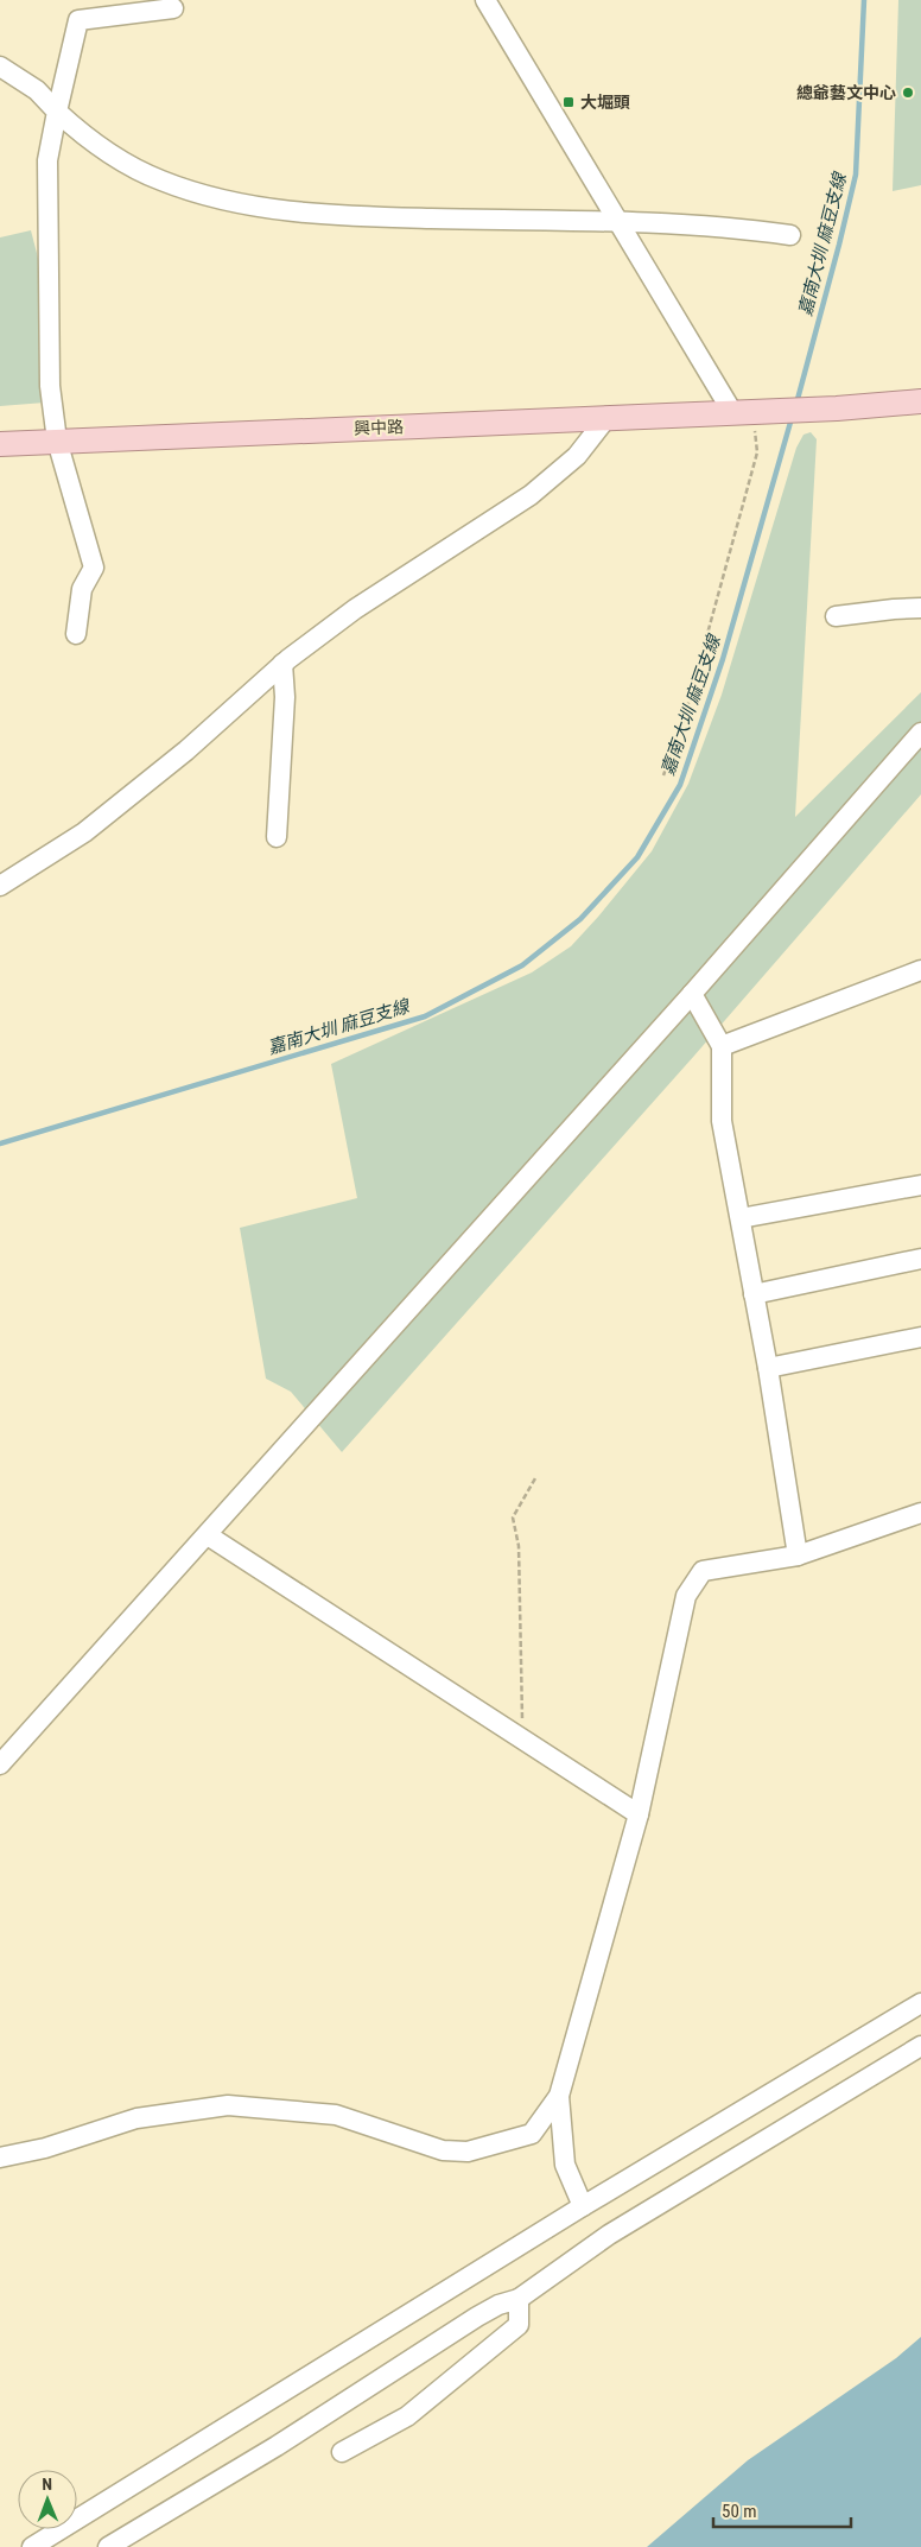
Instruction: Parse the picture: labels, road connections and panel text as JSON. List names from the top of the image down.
{
  "streets": {
    "main road": ["興中路"]
  },
  "water": ["嘉南大圳 麻豆支線"],
  "places": {
    "other": ["總爺藝文中心"],
    "transit": ["大堀頭"]
  },
  "scale_bar": "50 m",
  "north": "top"
}
